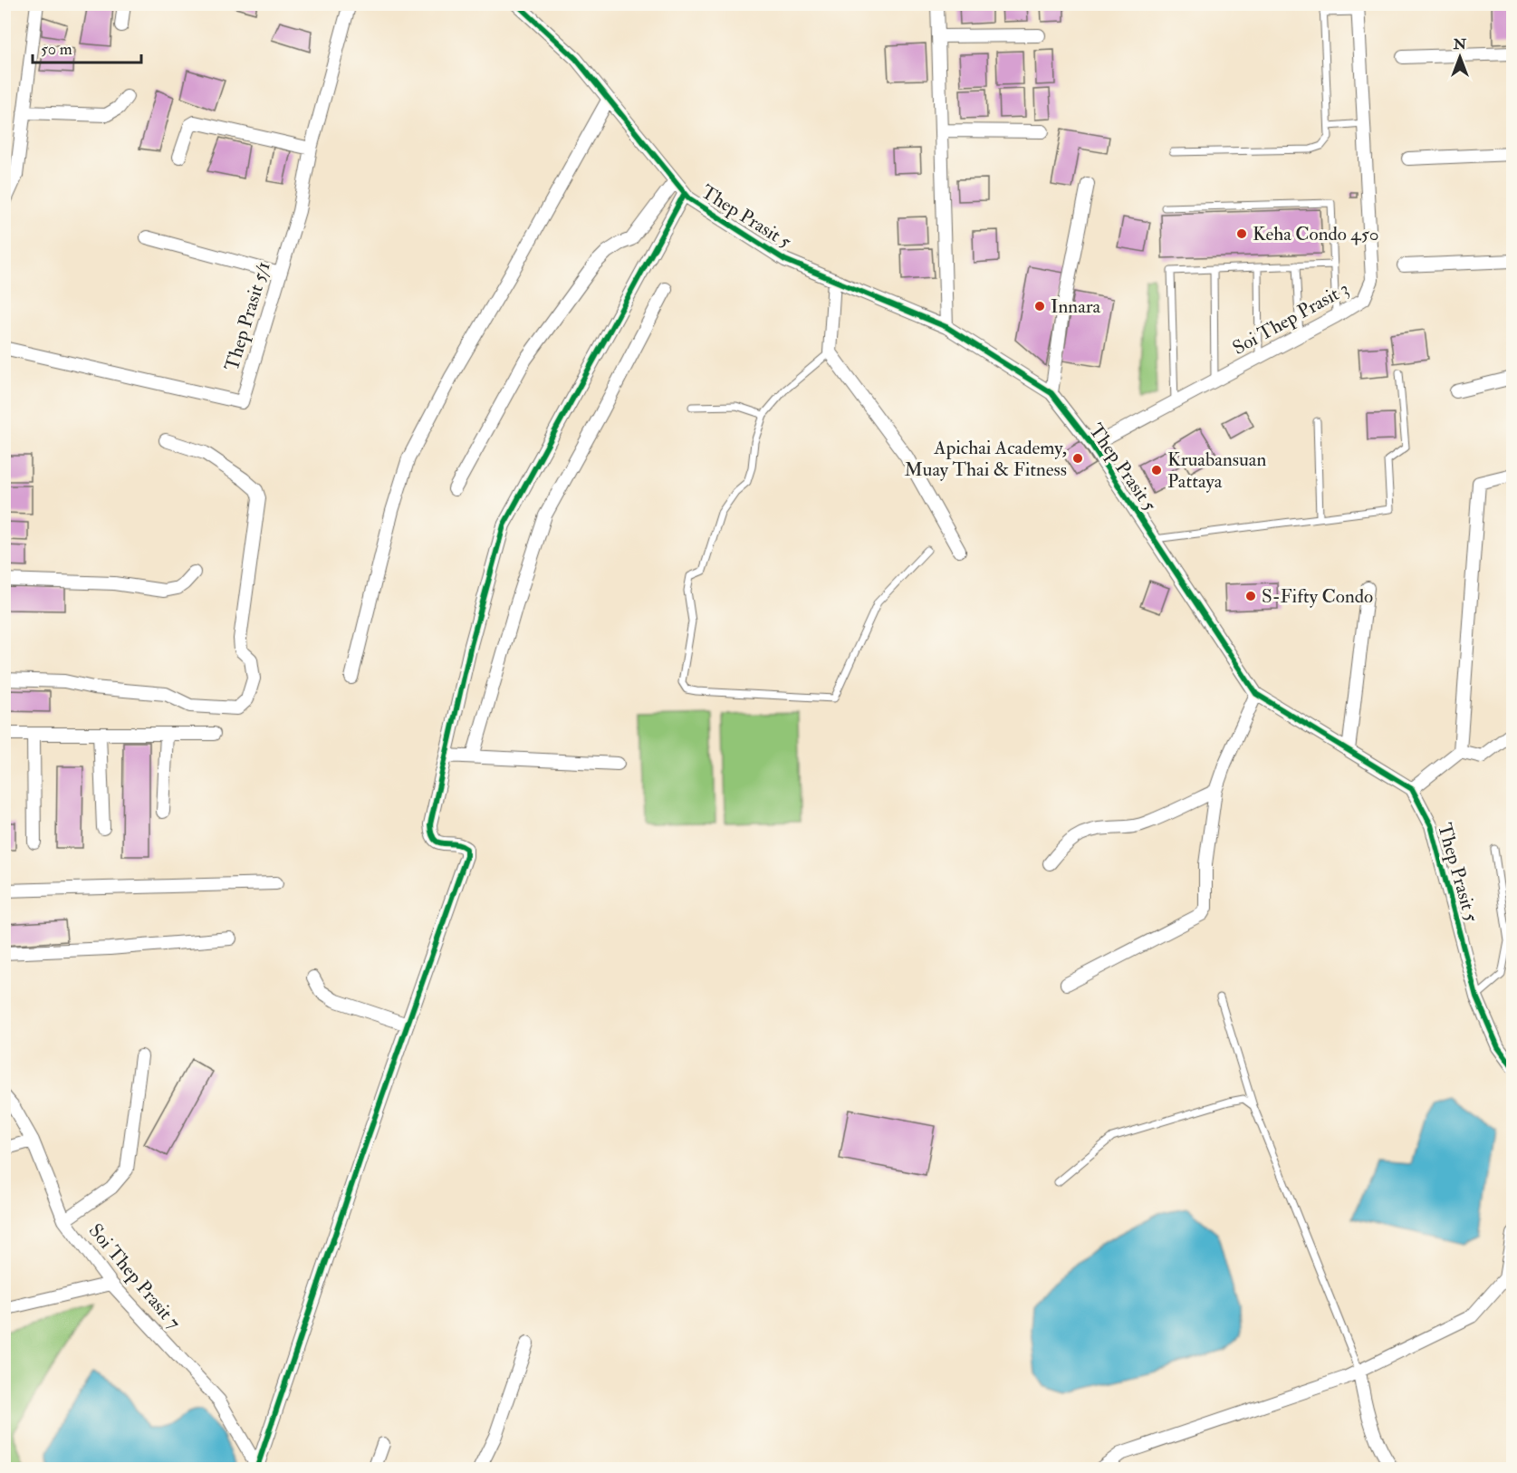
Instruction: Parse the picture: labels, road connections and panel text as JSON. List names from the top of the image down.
{
  "streets": {
    "street": [
      "Thep Prasit 5",
      "Thep Prasit 5/1",
      "Soi Thep Prasit 3",
      "Soi Thep Prasit 7"
    ]
  },
  "crossings": [
    ["Thep Prasit 5", "Soi Thep Prasit 3"]
  ],
  "places": [
    "Keha Condo 450",
    "Innara",
    "Apichai Academy, Muay Thai & Fitness",
    "Kruabansuan Pattaya",
    "S-Fifty Condo"
  ],
  "scale_bar": "50 m",
  "north": "top"
}
